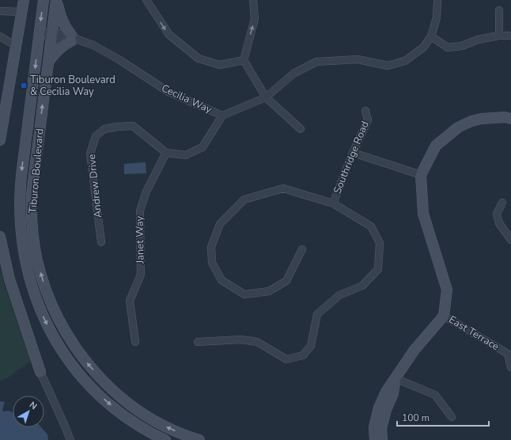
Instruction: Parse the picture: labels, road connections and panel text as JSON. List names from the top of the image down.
{
  "streets": {
    "main road": ["Tiburon Boulevard"],
    "street": [
      "Cecilia Way",
      "Southridge Road",
      "Andrew Drive",
      "Janet Way",
      "East Terrace"
    ]
  },
  "crossings": [
    ["Cecilia Way", "Tiburon Boulevard"],
    ["Andrew Drive", "Janet Way"]
  ],
  "places": {
    "transit": ["Tiburon Boulevard & Cecilia Way"]
  },
  "scale_bar": "100 m",
  "north": "top right"
}
